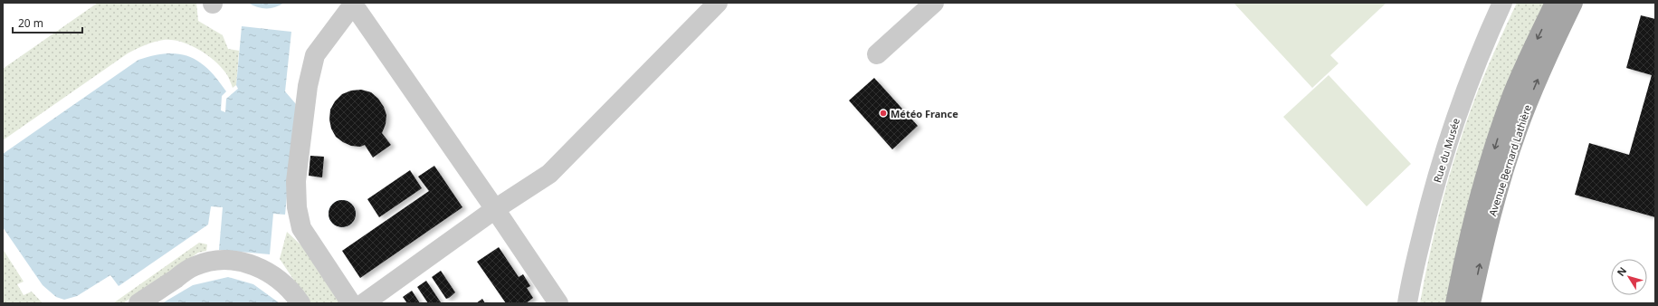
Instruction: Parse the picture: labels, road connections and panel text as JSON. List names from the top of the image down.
{
  "streets": {
    "main road": ["Avenue Bernard Lathière"],
    "lane": ["Rue du Musée"]
  },
  "places": ["Météo France"],
  "scale_bar": "20 m",
  "north": "top left"
}
